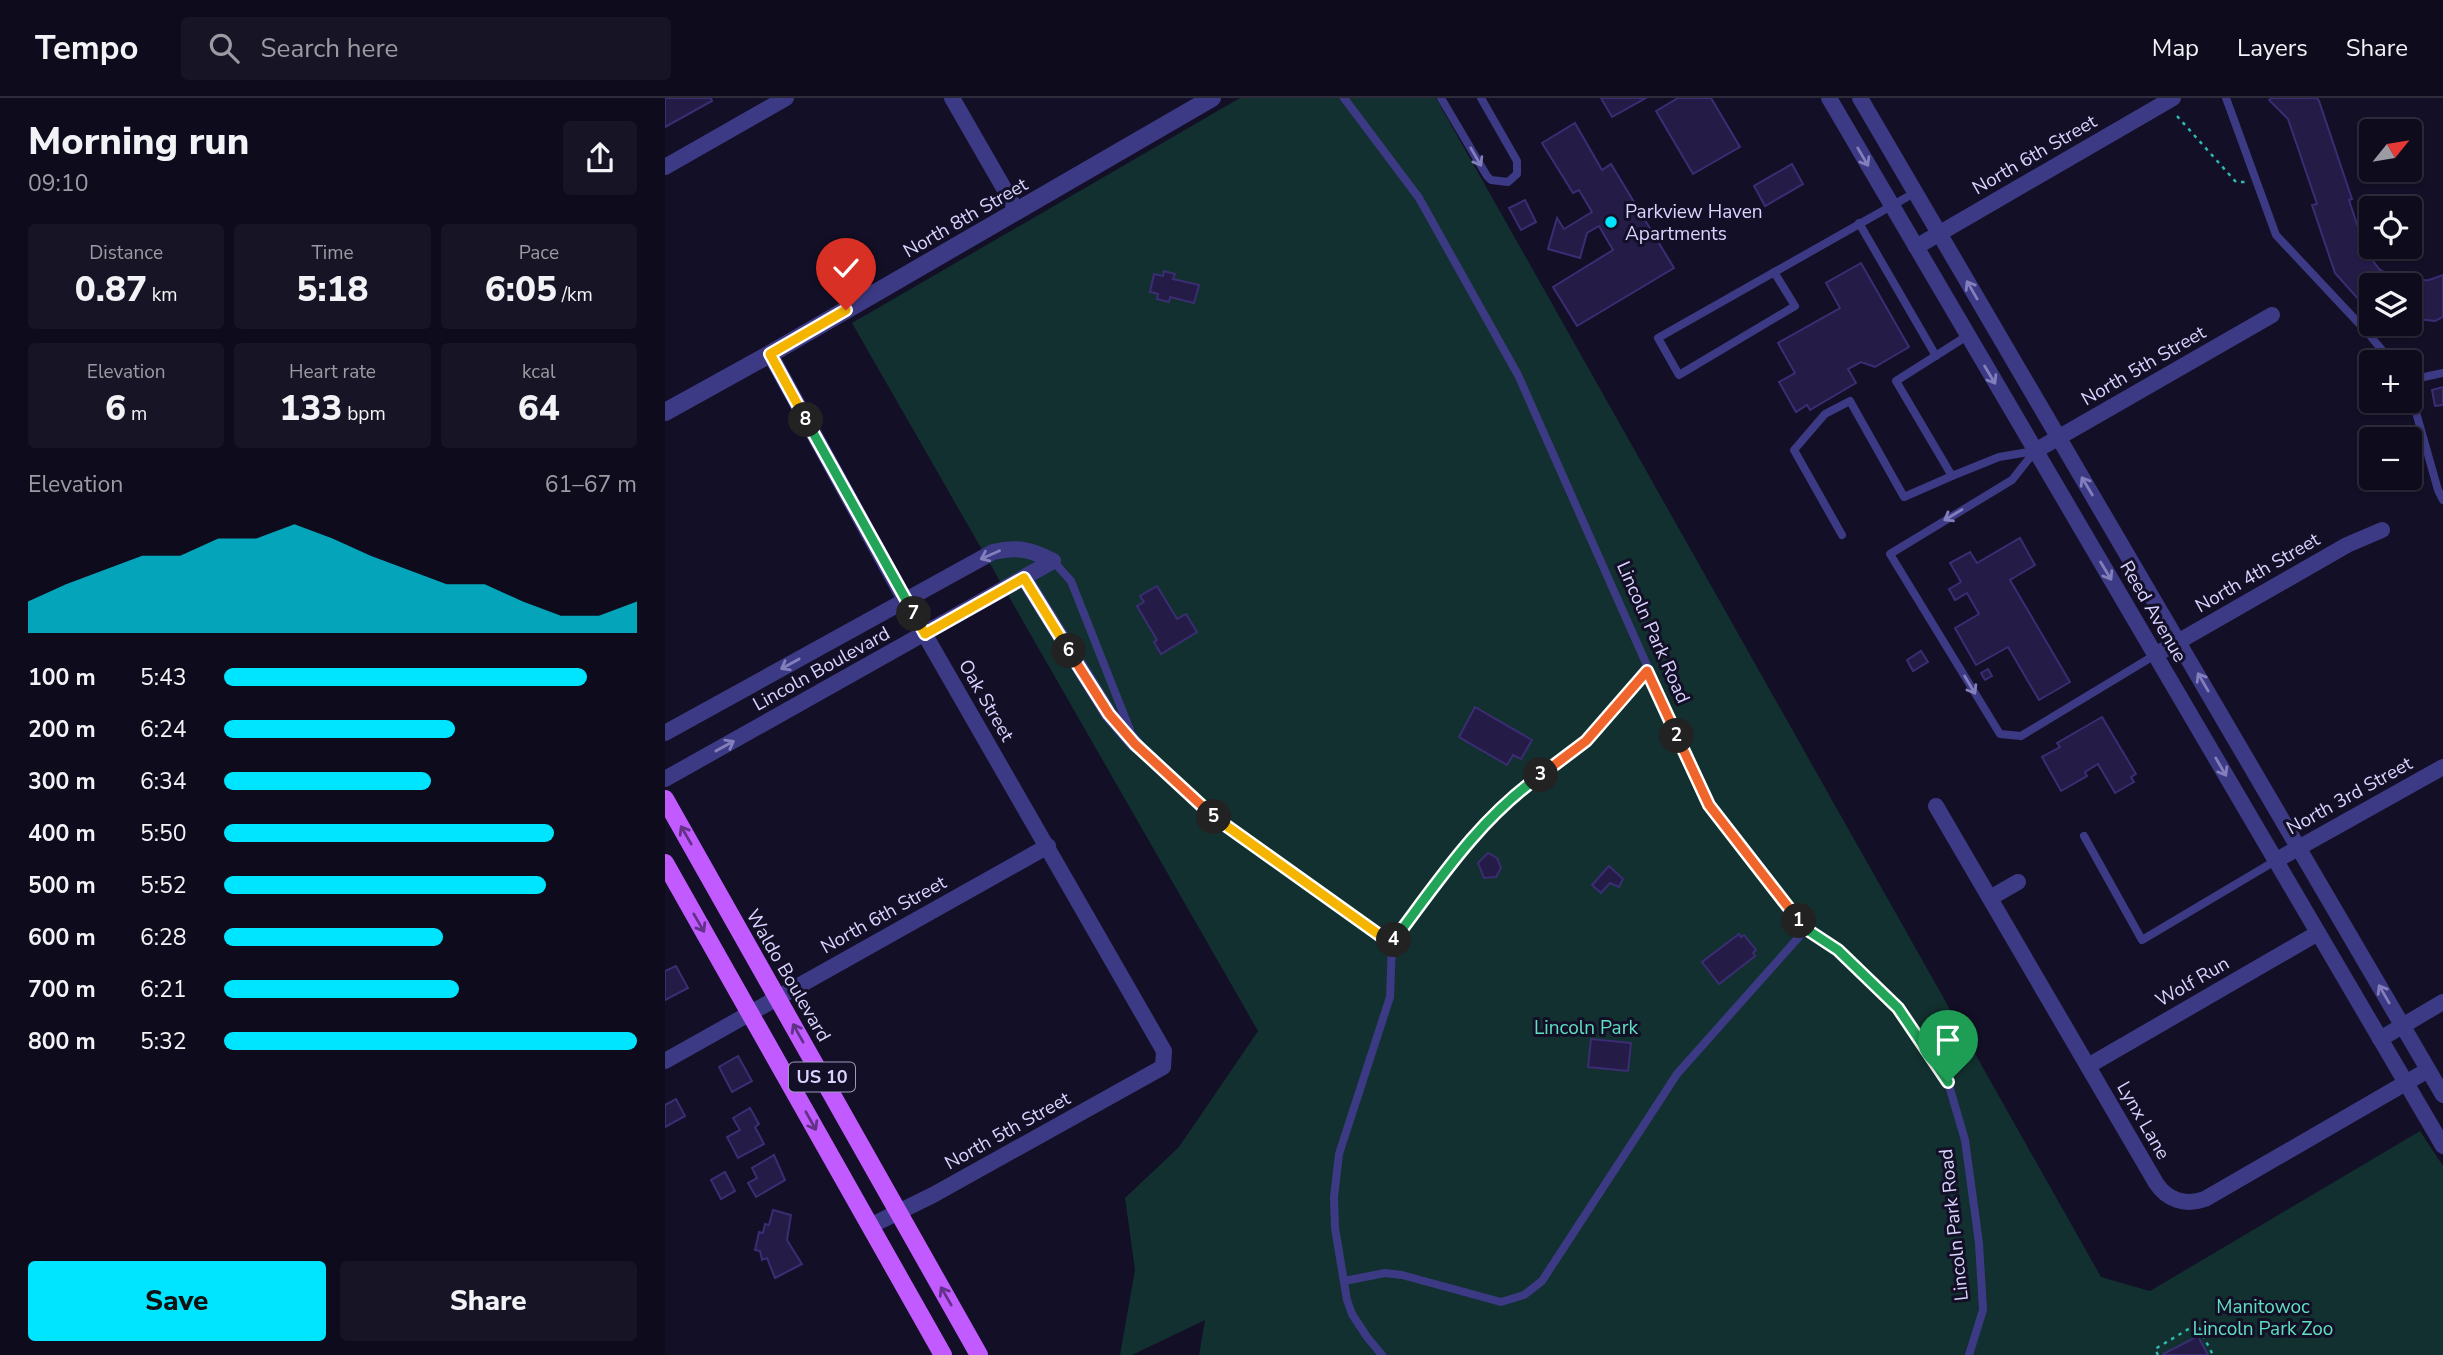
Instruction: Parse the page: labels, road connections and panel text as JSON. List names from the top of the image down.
{
  "streets": {
    "main road": ["Waldo Boulevard", "US 10"],
    "street": [
      "North 6th Street",
      "North 8th Street",
      "North 5th Street",
      "North 4th Street",
      "Reed Avenue",
      "Lincoln Boulevard",
      "Oak Street",
      "North 3rd Street",
      "Wolf Run",
      "Lynx Lane"
    ],
    "lane": ["Lincoln Park Road"]
  },
  "crossings": [
    ["North 6th Street", "Reed Avenue"],
    ["North 6th Street", "Oak Street"],
    ["North 6th Street", "Waldo Boulevard"],
    ["North 6th Street", "US 10"],
    ["North 8th Street", "Oak Street"],
    ["North 5th Street", "Reed Avenue"],
    ["North 5th Street", "Oak Street"],
    ["North 5th Street", "Waldo Boulevard"],
    ["North 5th Street", "US 10"],
    ["North 4th Street", "Reed Avenue"],
    ["Reed Avenue", "North 3rd Street"],
    ["Reed Avenue", "Wolf Run"],
    ["Reed Avenue", "Lynx Lane"],
    ["Lincoln Boulevard", "Oak Street"],
    ["Wolf Run", "Lynx Lane"]
  ],
  "parks": ["Lincoln Park", "Manitowoc Lincoln Park Zoo"],
  "places": ["Parkview Haven Apartments"],
  "north": "top right",
  "page": {
    "header": "Tempo",
    "search": "Search here",
    "nav": ["Map", "Layers", "Share"],
    "heading": ["Morning run", "09:10"],
    "map_buttons": ["+", "−"],
    "stats": [
      ["Distance", "0.87 km"],
      ["Time", "5:18"],
      ["Pace", "6:05 /km"],
      ["Elevation", "6 m"],
      ["Heart rate", "133 bpm"],
      ["kcal", "64"]
    ],
    "pins": [
      "8",
      "7",
      "6",
      "2",
      "3",
      "5",
      "1",
      "4"
    ],
    "chart": ["Elevation", "61–67 m"],
    "list": [
      {
        "name": "100 m",
        "note": "5:43"
      },
      {
        "name": "200 m",
        "note": "6:24"
      },
      {
        "name": "300 m",
        "note": "6:34"
      },
      {
        "name": "400 m",
        "note": "5:50"
      },
      {
        "name": "500 m",
        "note": "5:52"
      },
      {
        "name": "600 m",
        "note": "6:28"
      },
      {
        "name": "700 m",
        "note": "6:21"
      },
      {
        "name": "800 m",
        "note": "5:32"
      }
    ],
    "buttons": ["Save", "Share"]
  }
}
